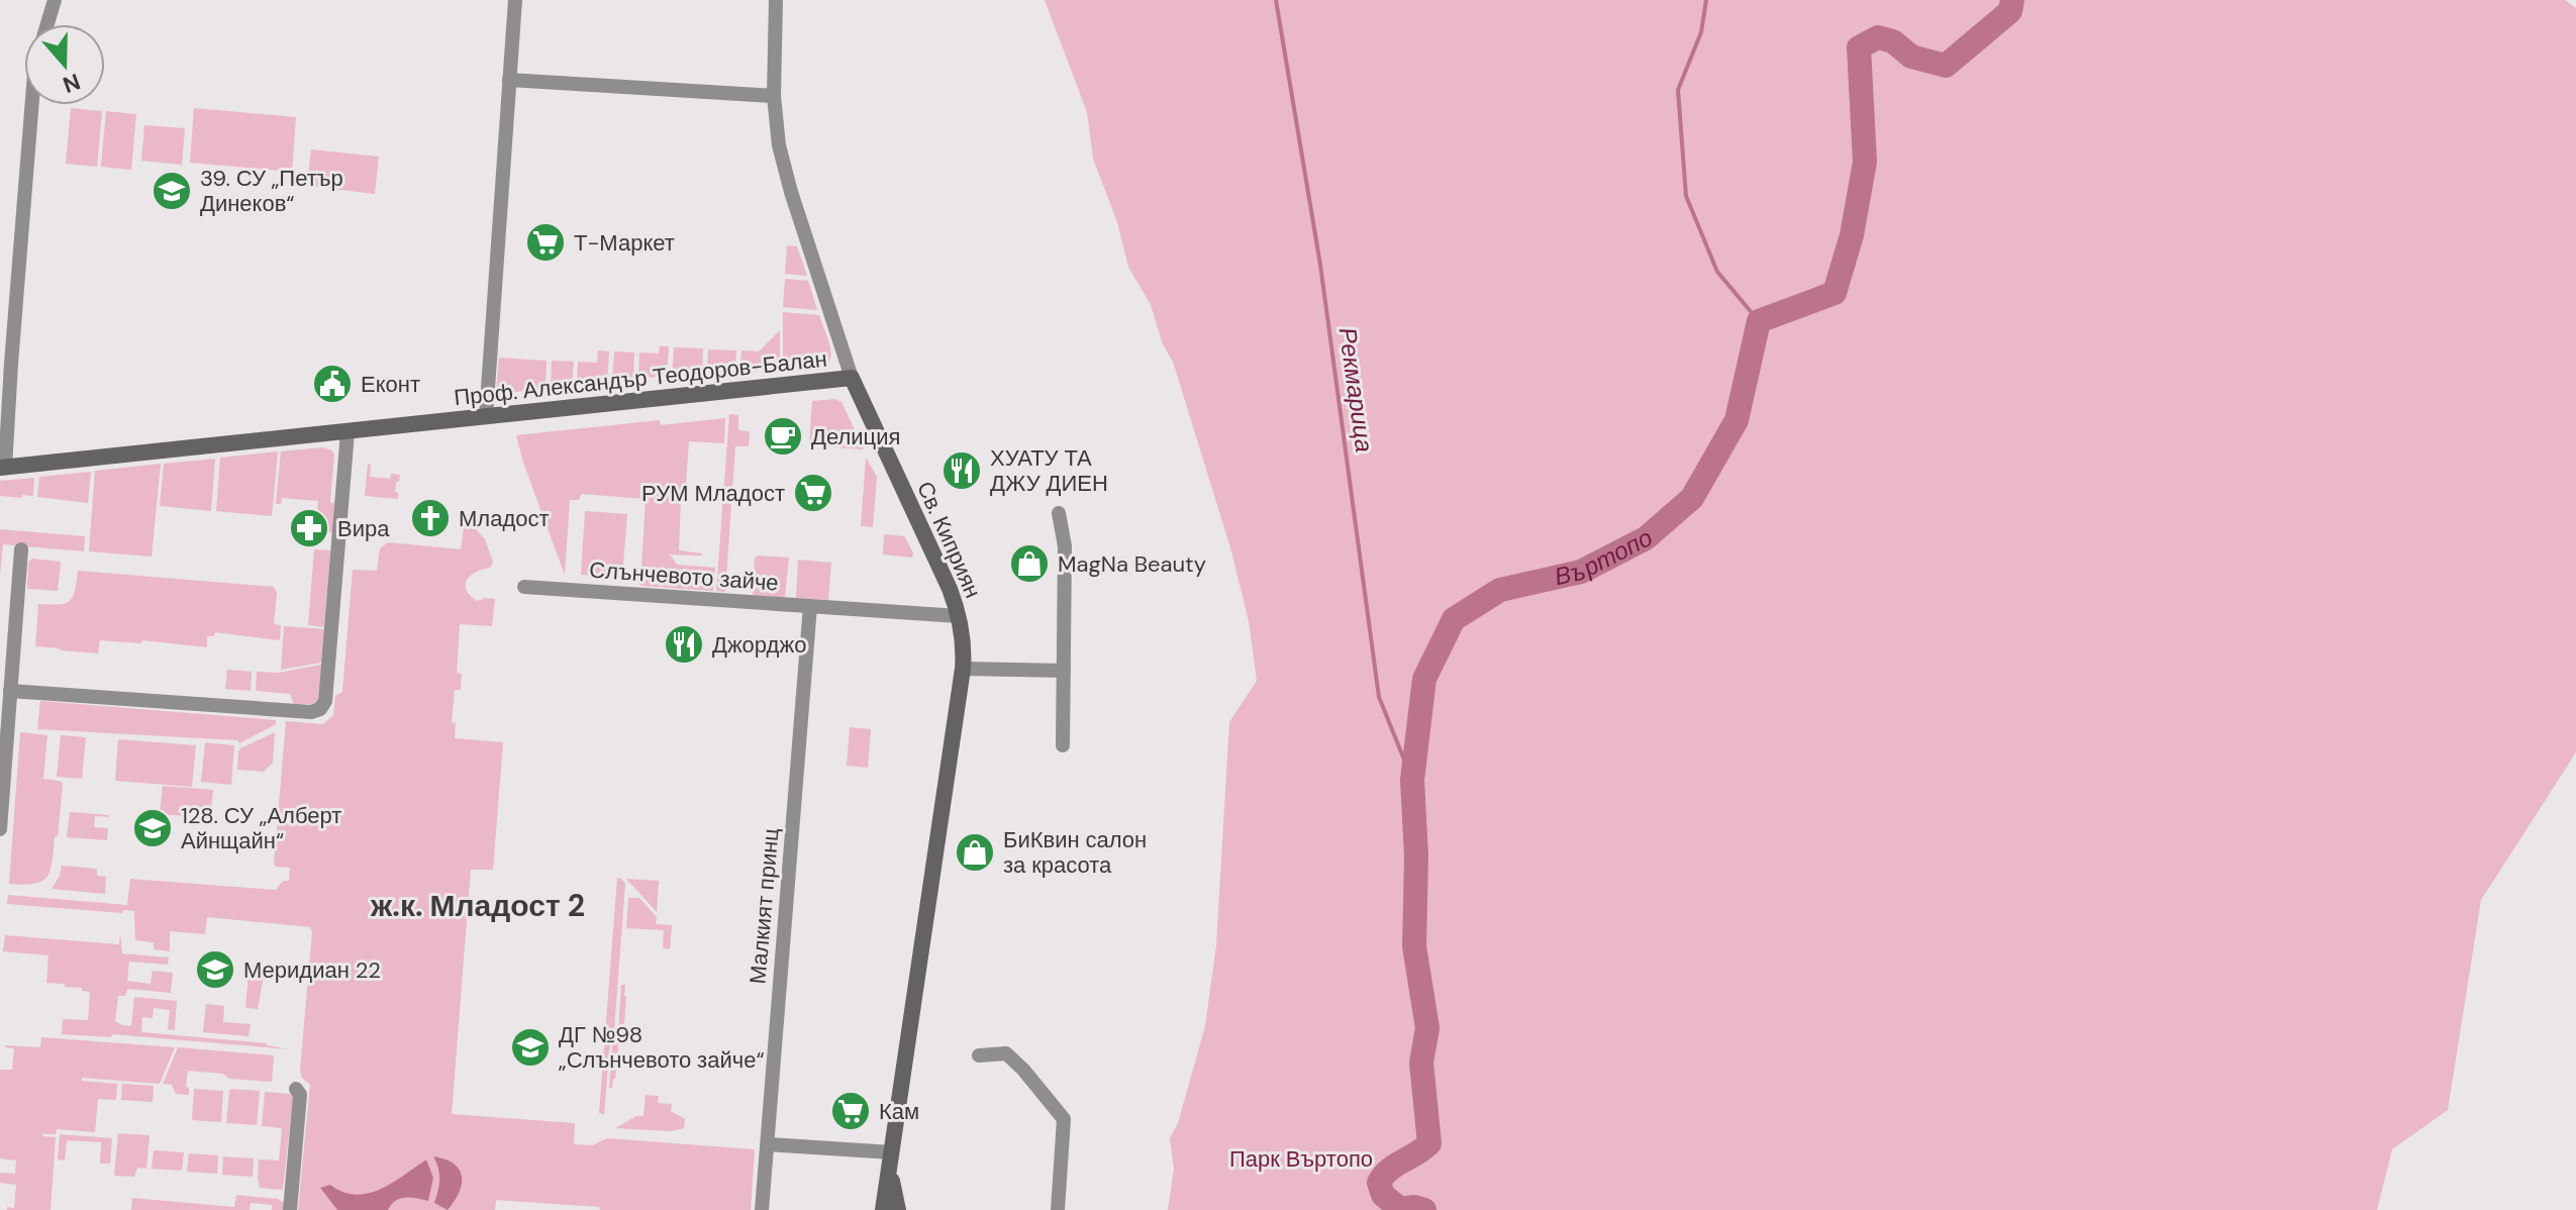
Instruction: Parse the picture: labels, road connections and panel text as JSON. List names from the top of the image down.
{
  "streets": {
    "street": [
      "Проф. Александър Теодоров-Балан",
      "Св. Киприян",
      "Слънчевото зайче",
      "Малкият принц"
    ]
  },
  "crossings": [
    ["Проф. Александър Теодоров-Балан", "Св. Киприян"],
    ["Св. Киприян", "Слънчевото зайче"],
    ["Слънчевото зайче", "Малкият принц"]
  ],
  "districts": ["ж.к. Младост 2"],
  "water": ["Рекмарица", "Въртопо"],
  "parks": ["Парк Въртопо"],
  "places": {
    "school or university": [
      "39. СУ „Петър Динеков“",
      "128. СУ „Алберт Айнщайн“",
      "Меридиан 22",
      "ДГ №98 „Слънчевото зайче“"
    ],
    "supermarket": ["Т-Маркет", "РУМ Младост", "Кам"],
    "public building": ["Еконт"],
    "cafe": ["Делиция"],
    "restaurant": ["ХУАТУ ТА ДЖУ ДИЕН", "Джорджо"],
    "church": ["Младост"],
    "pharmacy": ["Вира"],
    "shop": ["MagNa Beauty", "БиКвин салон за красота"]
  },
  "north": "bottom"
}
